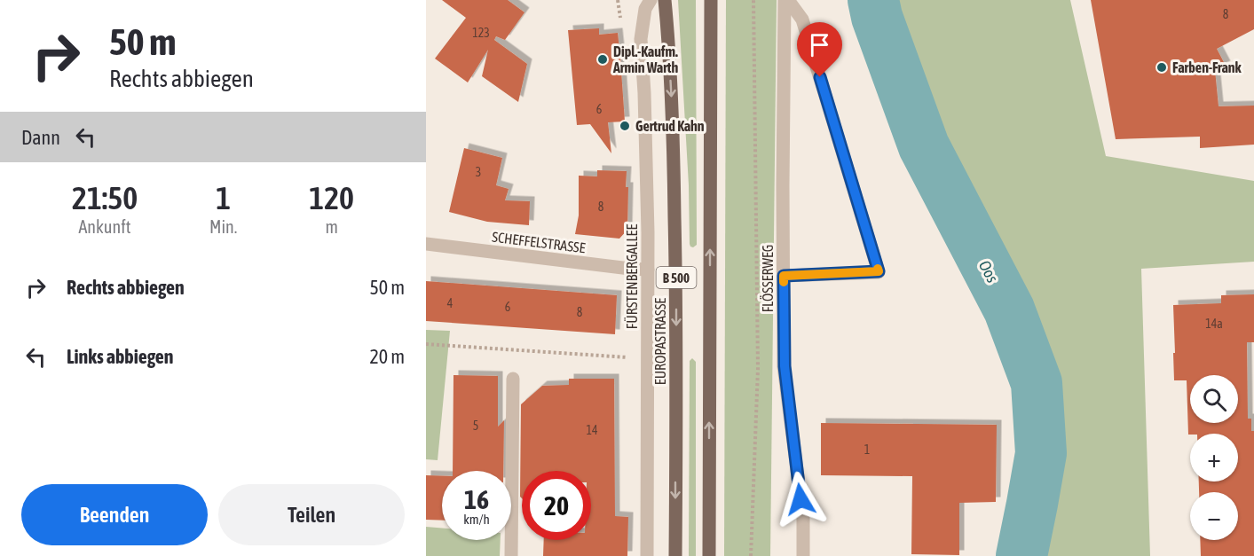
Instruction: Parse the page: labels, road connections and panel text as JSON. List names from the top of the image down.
{
  "streets": {
    "main road": ["B 500", "EUROPASTRASSE"],
    "street": ["SCHEFFELSTRASSE", "FÜRSTENBERGALLEE", "FLÖSSERWEG"]
  },
  "crossings": [
    ["SCHEFFELSTRASSE", "FÜRSTENBERGALLEE"]
  ],
  "water": ["Oos"],
  "places": ["Dipl.-Kaufm. Armin Warth", "Farben-Frank", "Gertrud Kahn"],
  "house_numbers": [
    "8",
    "123",
    "6",
    "3",
    "8",
    "4",
    "6",
    "8",
    "14a",
    "5",
    "14",
    "1"
  ],
  "page": {
    "turn": ["50 m", "Rechts abbiegen"],
    "then": "Dann",
    "eta": [
      "21:50",
      "Ankunft",
      "1",
      "Min.",
      "120",
      "m"
    ],
    "list": [
      {
        "name": "Rechts abbiegen",
        "value": "50 m"
      },
      {
        "name": "Links abbiegen",
        "value": "20 m"
      }
    ],
    "map_buttons": ["+", "−"],
    "speed": "16 km/h",
    "limit": "20",
    "buttons": ["Beenden", "Teilen"]
  }
}
